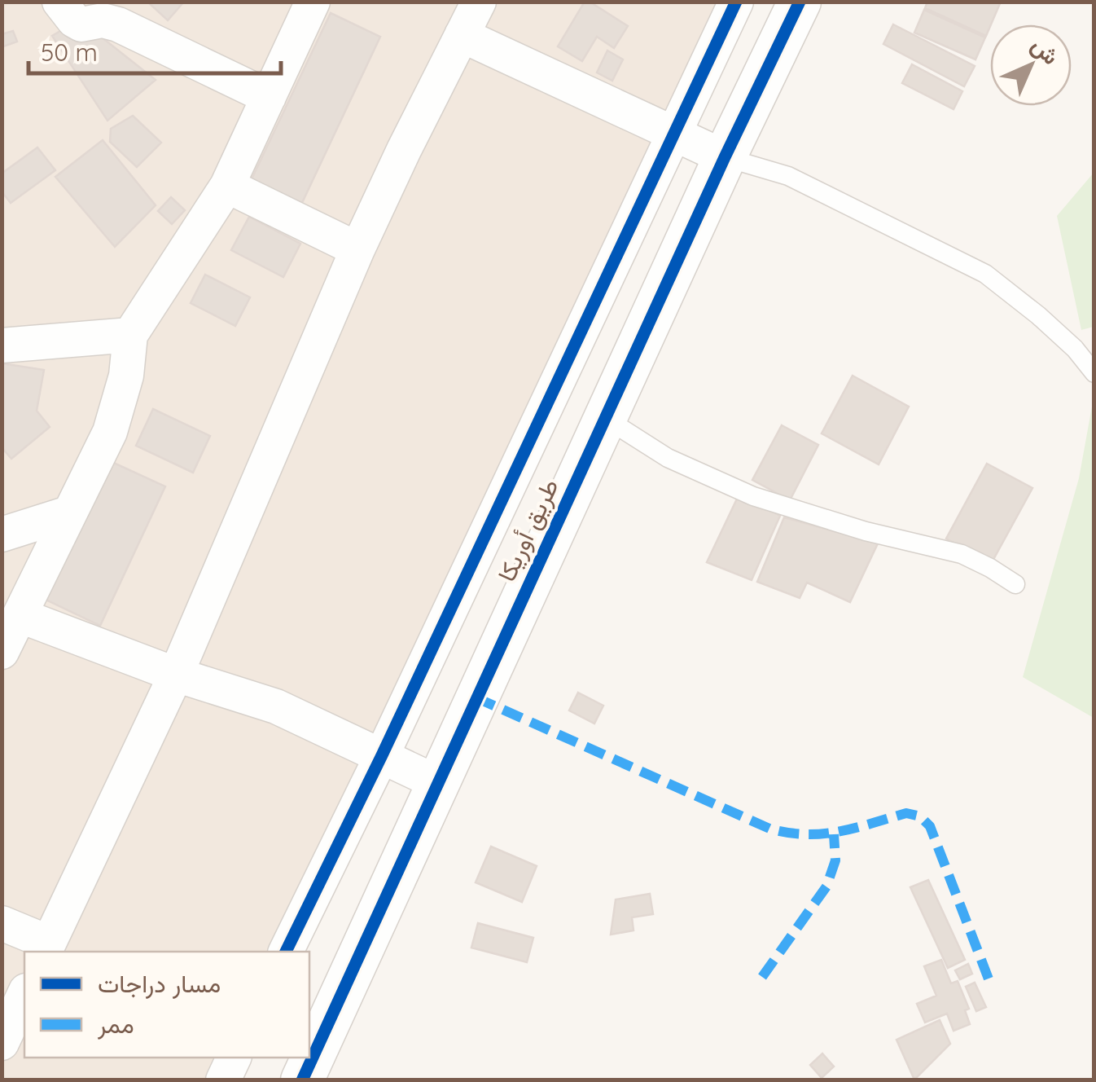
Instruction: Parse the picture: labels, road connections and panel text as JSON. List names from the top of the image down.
{
  "streets": {
    "street": ["طريق أوريكا"]
  },
  "legend": ["مسار دراجات", "ممر"],
  "scale_bar": "50 m",
  "north": "top right"
}
